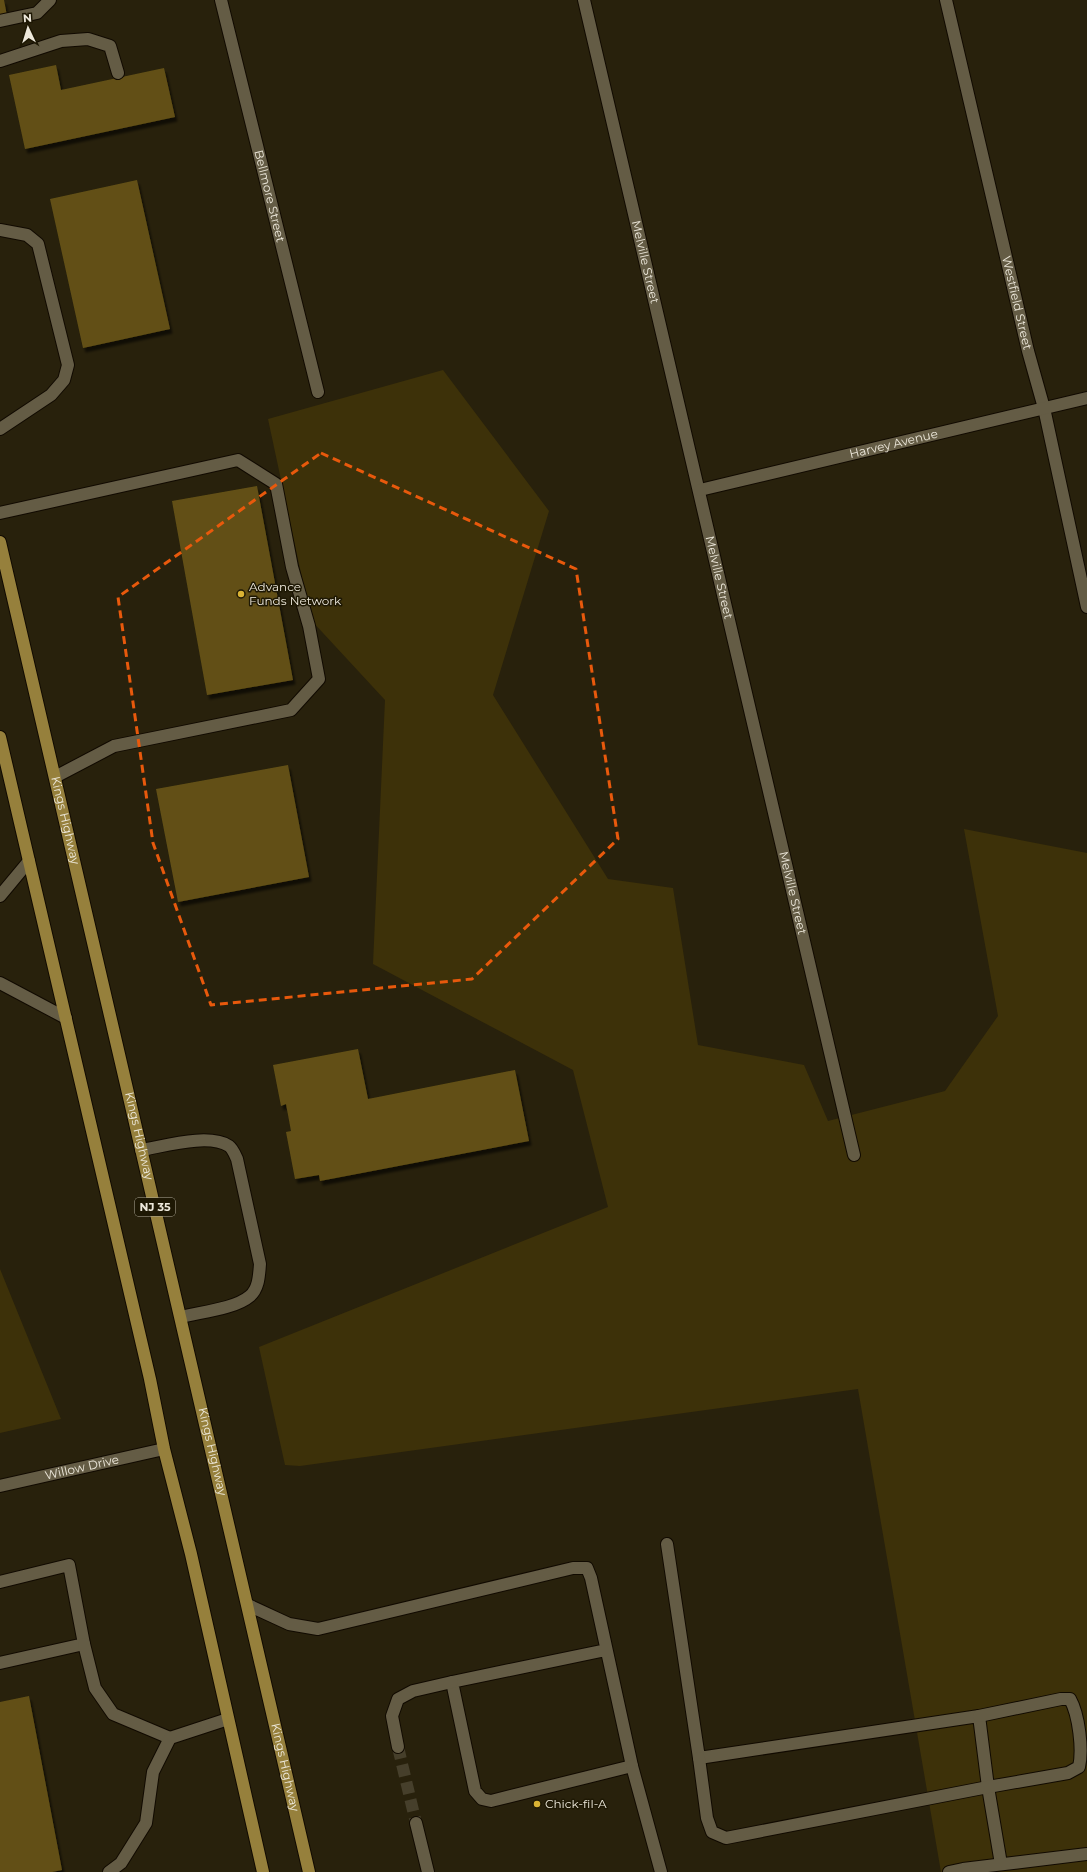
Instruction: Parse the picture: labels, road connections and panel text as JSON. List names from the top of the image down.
{
  "streets": {
    "main road": ["Kings Highway", "NJ 35"],
    "street": [
      "Bellmore Street",
      "Melville Street",
      "Westfield Street",
      "Harvey Avenue",
      "Willow Drive"
    ]
  },
  "crossings": [
    ["Melville Street", "Harvey Avenue"],
    ["Westfield Street", "Harvey Avenue"]
  ],
  "places": ["Advance Funds Network", "Chick-fil-A"],
  "north": "top"
}
